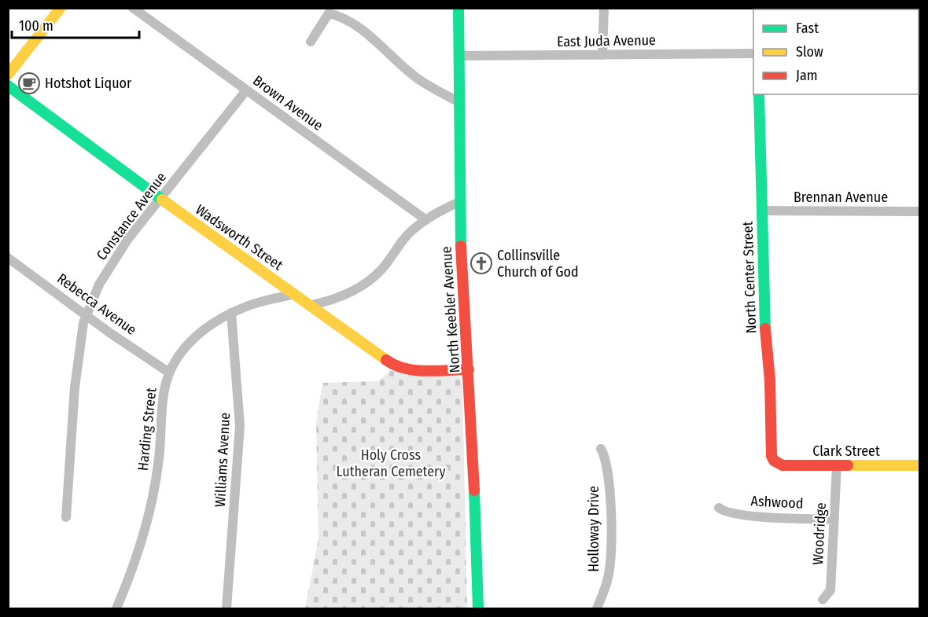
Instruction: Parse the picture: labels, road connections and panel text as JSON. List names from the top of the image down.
{
  "streets": {
    "street": [
      "East Juda Avenue",
      "Brown Avenue",
      "Brennan Avenue",
      "Constance Avenue",
      "Wadsworth Street",
      "North Center Street",
      "Rebecca Avenue",
      "North Keebler Avenue",
      "Harding Street",
      "Clark Street",
      "Williams Avenue",
      "Ashwood",
      "Holloway Drive",
      "Woodridge"
    ]
  },
  "crossings": [
    ["East Juda Avenue", "North Keebler Avenue"],
    ["Brown Avenue", "Constance Avenue"],
    ["Brennan Avenue", "North Center Street"],
    ["Constance Avenue", "Wadsworth Street"],
    ["Constance Avenue", "Rebecca Avenue"],
    ["Wadsworth Street", "North Keebler Avenue"],
    ["Wadsworth Street", "Harding Street"],
    ["North Center Street", "Clark Street"],
    ["Rebecca Avenue", "Harding Street"],
    ["Harding Street", "Williams Avenue"],
    ["Clark Street", "Woodridge"],
    ["Ashwood", "Woodridge"]
  ],
  "parks": ["Holy Cross Lutheran Cemetery"],
  "places": {
    "cafe": ["Hotshot Liquor"],
    "church": ["Collinsville Church of God"]
  },
  "legend": ["Fast", "Slow", "Jam"],
  "scale_bar": "100 m"
}
